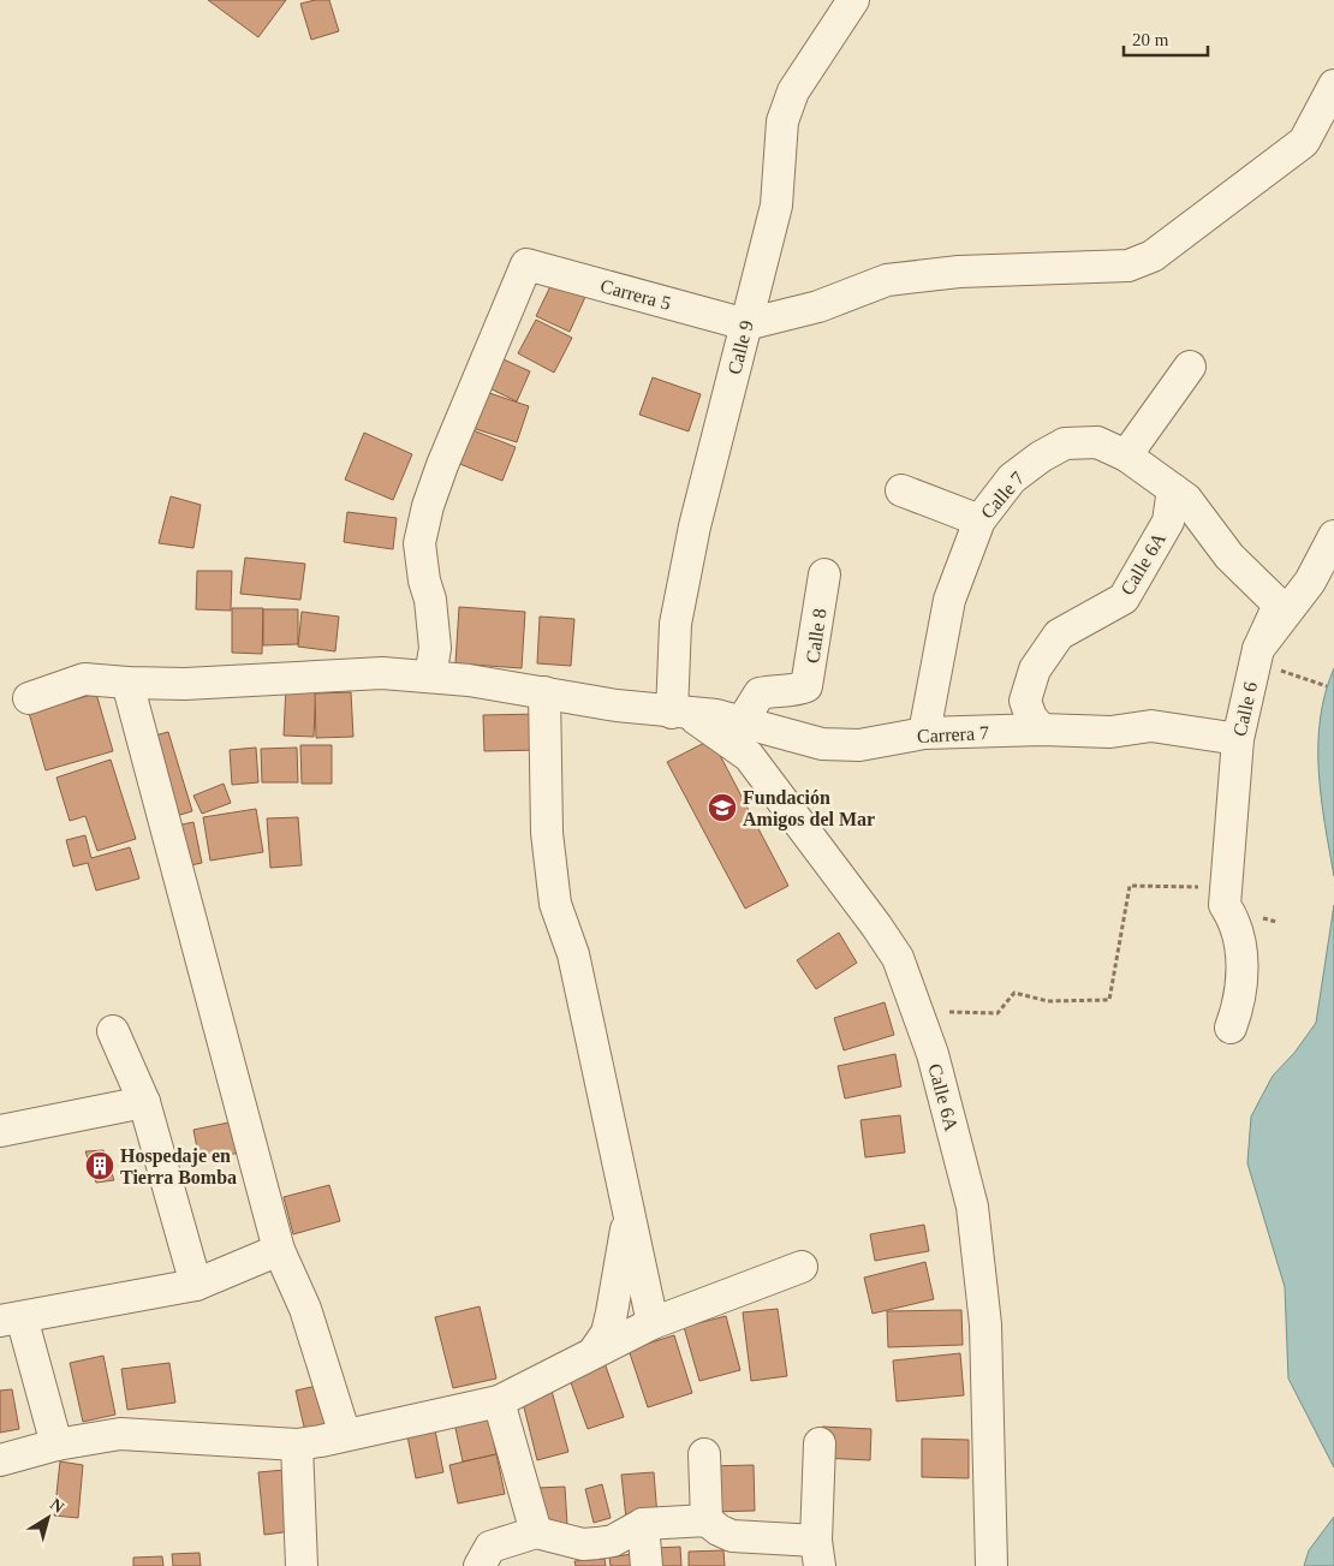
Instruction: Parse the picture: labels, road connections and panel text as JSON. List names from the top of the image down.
{
  "streets": {
    "street": [
      "Carrera 5",
      "Calle 9",
      "Calle 7",
      "Calle 6A",
      "Calle 8",
      "Calle 6",
      "Carrera 7"
    ]
  },
  "crossings": [
    ["Carrera 5", "Calle 9"],
    ["Carrera 5", "Carrera 7"],
    ["Calle 9", "Calle 6A"],
    ["Calle 9", "Carrera 7"],
    ["Calle 7", "Calle 6A"],
    ["Calle 7", "Calle 6"],
    ["Calle 7", "Carrera 7"],
    ["Calle 6A", "Carrera 7"],
    ["Calle 8", "Carrera 7"],
    ["Calle 6", "Carrera 7"]
  ],
  "places": {
    "school or university": ["Fundación Amigos del Mar"],
    "building": ["Hospedaje en Tierra Bomba"]
  },
  "scale_bar": "20 m",
  "north": "top right"
}
